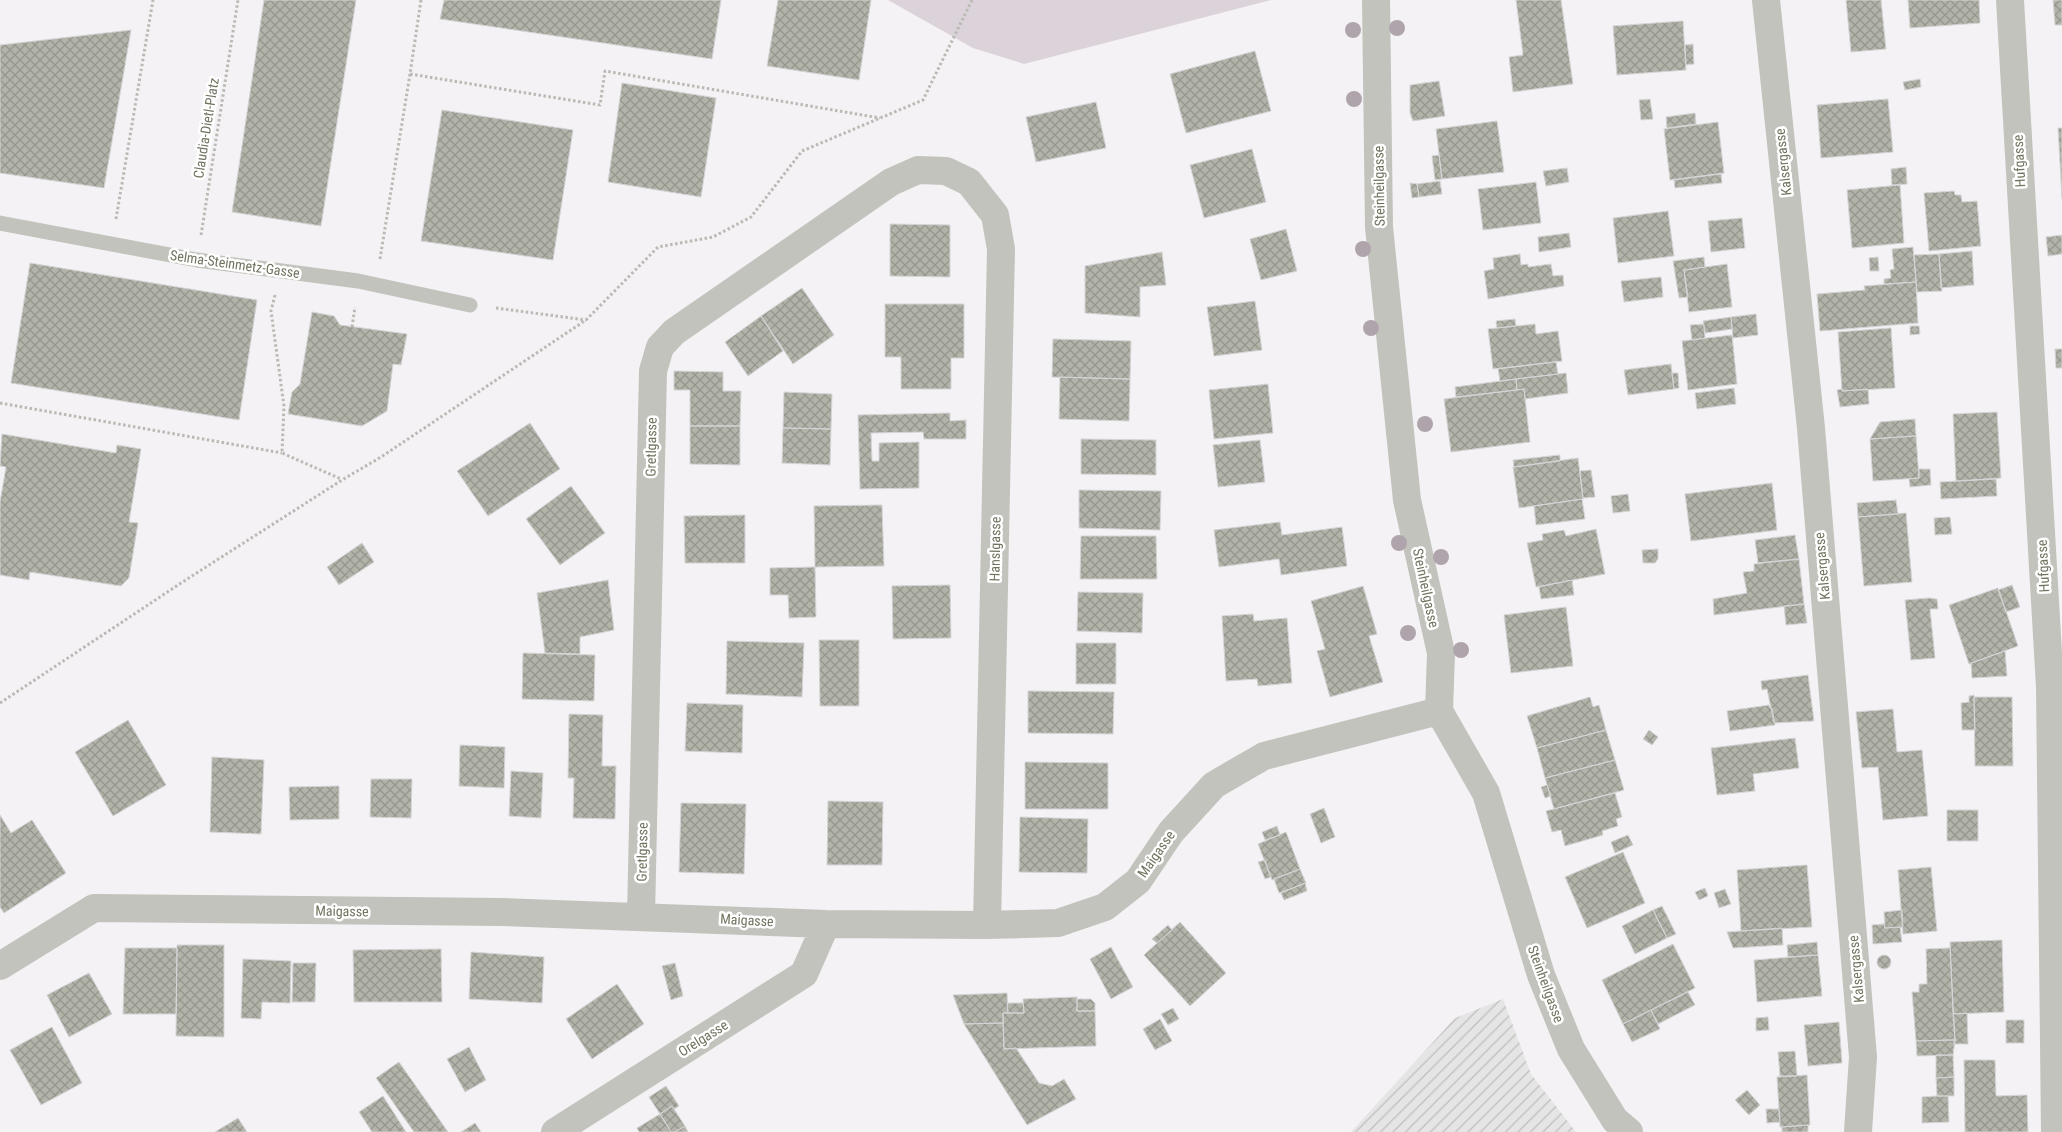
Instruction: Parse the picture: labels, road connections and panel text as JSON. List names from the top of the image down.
{
  "streets": {
    "street": [
      "Hufgasse",
      "Kalsergasse",
      "Steinheilgasse",
      "Gretlgasse",
      "Hanslgasse",
      "Maigasse",
      "Orelgasse"
    ],
    "lane": ["Selma-Steinmetz-Gasse"],
    "path": ["Claudia-Dietl-Platz"]
  },
  "crossings": [
    ["Claudia-Dietl-Platz", "Selma-Steinmetz-Gasse"],
    ["Steinheilgasse", "Maigasse"],
    ["Gretlgasse", "Hanslgasse"],
    ["Gretlgasse", "Maigasse"],
    ["Hanslgasse", "Maigasse"],
    ["Maigasse", "Orelgasse"]
  ]
}
